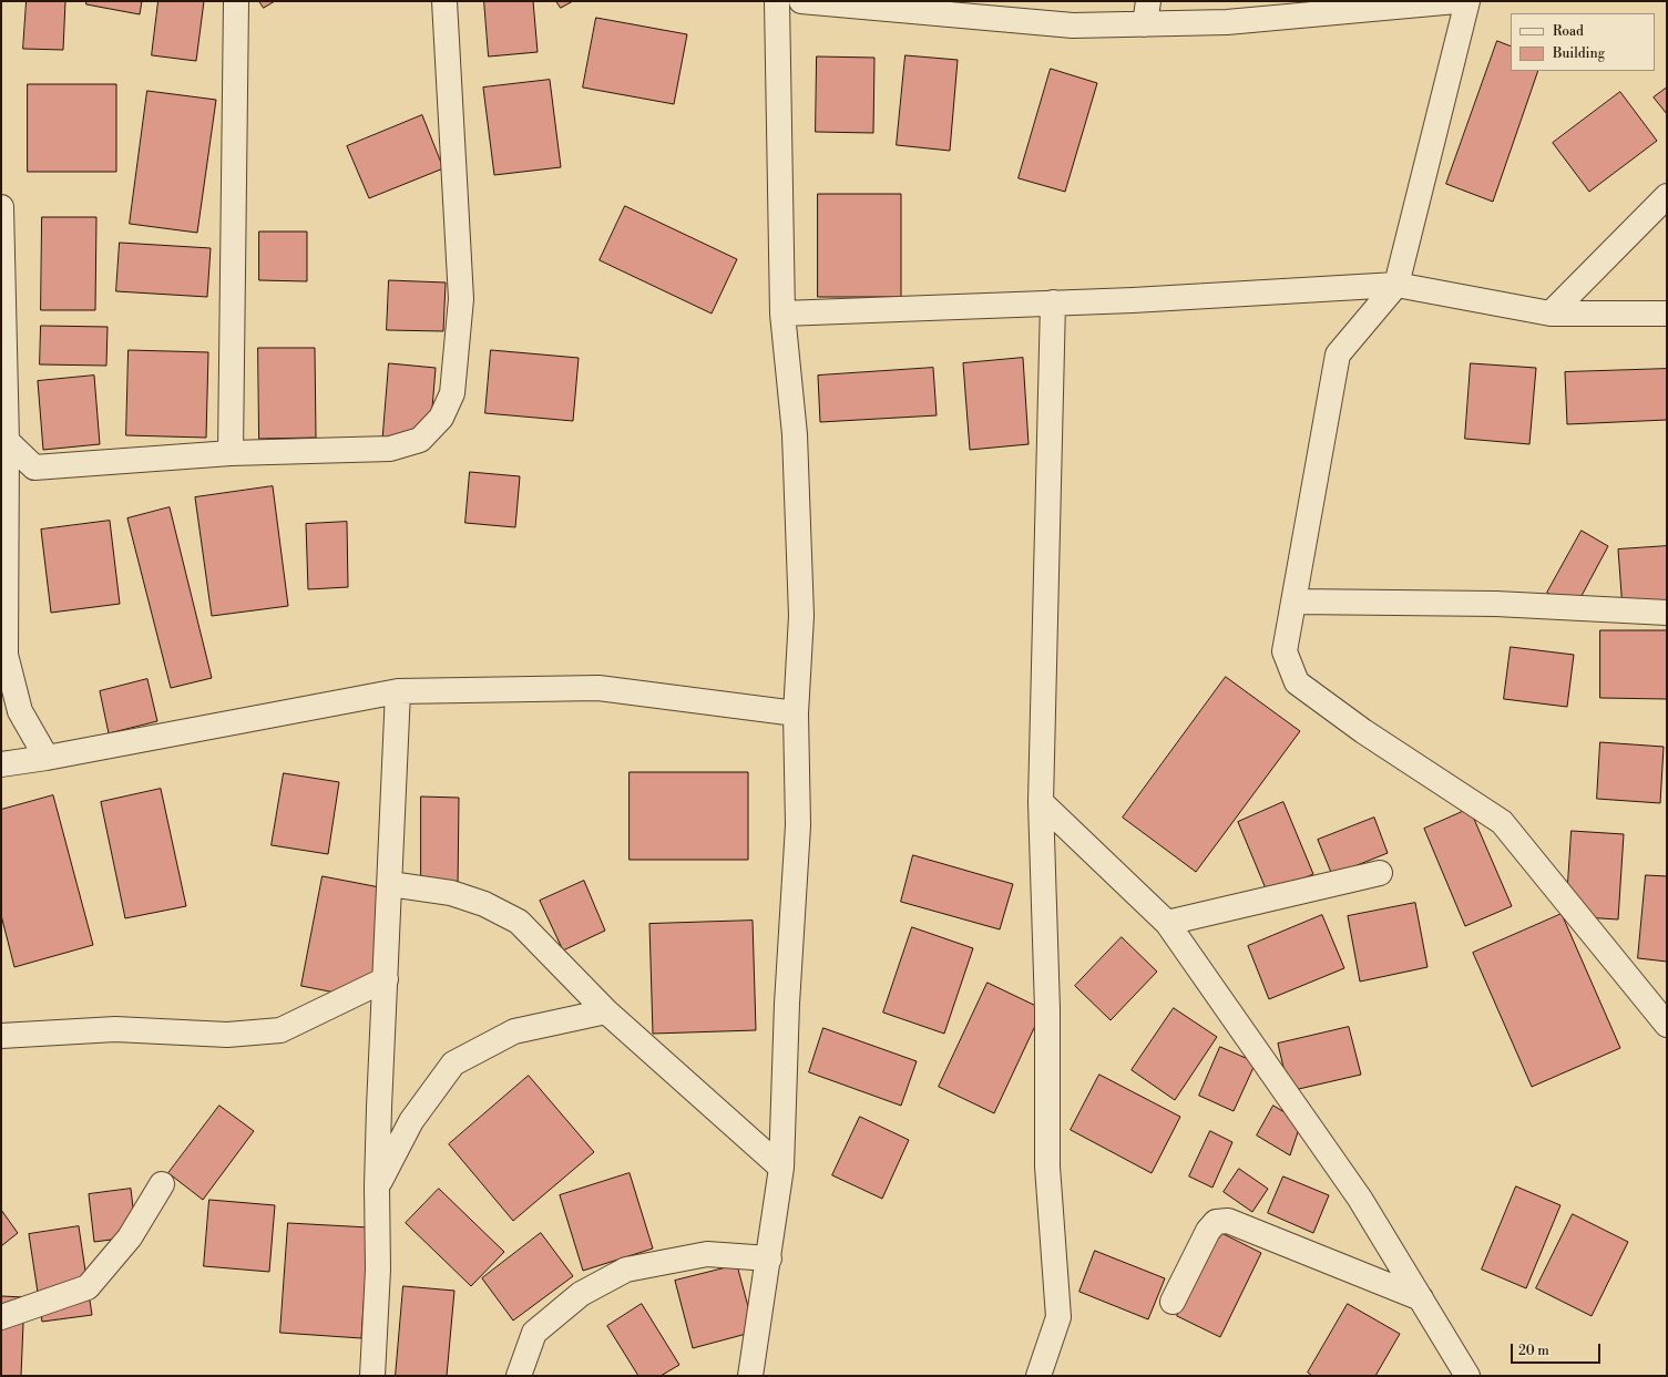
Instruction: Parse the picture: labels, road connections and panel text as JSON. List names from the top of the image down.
{
  "legend": ["Road", "Building"],
  "scale_bar": "20 m"
}
